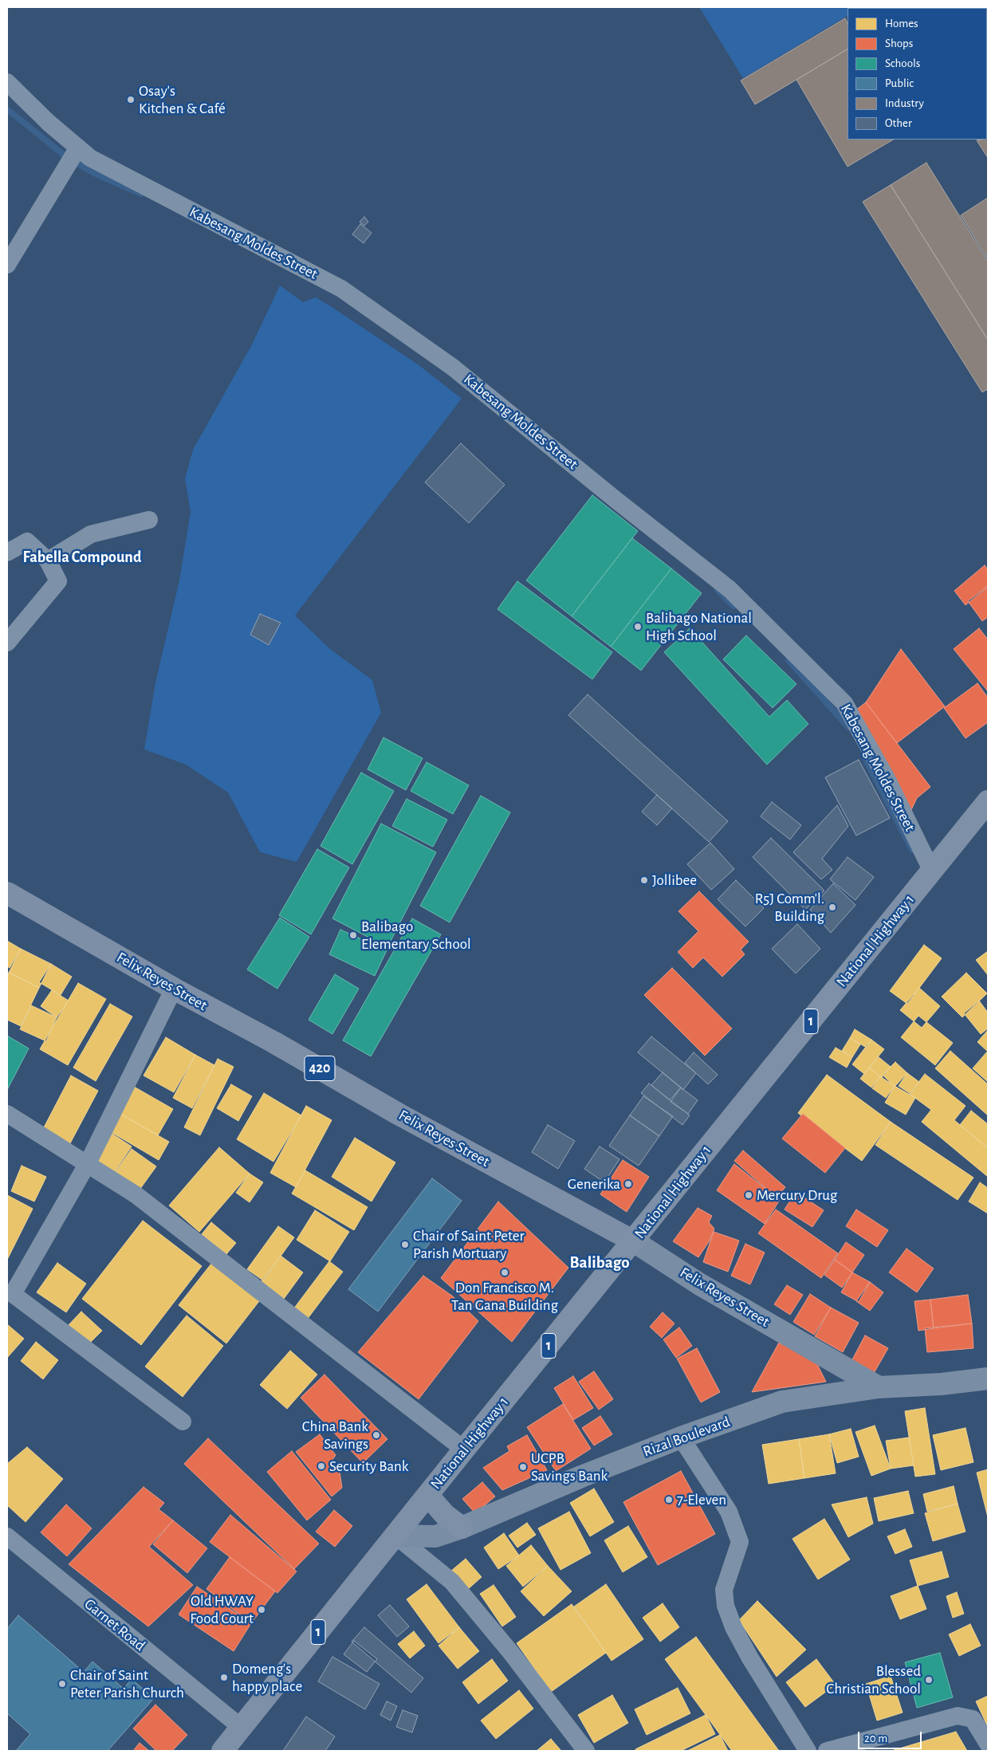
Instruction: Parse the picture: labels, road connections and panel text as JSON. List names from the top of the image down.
{
  "streets": {
    "highway": ["National Highway 1", "1"],
    "main road": ["Felix Reyes Street", "420", "Rizal Boulevard"],
    "street": ["Kabesang Moldes Street", "Garnet Road"]
  },
  "crossings": [
    ["Kabesang Moldes Street", "National Highway 1"],
    ["National Highway 1", "Felix Reyes Street"],
    ["National Highway 1", "Rizal Boulevard"],
    ["National Highway 1", "Garnet Road"],
    ["Felix Reyes Street", "Rizal Boulevard"]
  ],
  "districts": ["Fabella Compound", "Balibago"],
  "places": [
    "Osay's Kitchen & Café",
    "Balibago National High School",
    "Jollibee",
    "R5J Comm'l. Building",
    "Balibago Elementary School",
    "Generika",
    "Mercury Drug",
    "Chair of Saint Peter Parish Mortuary",
    "Don Francisco M. Tan Gana Building",
    "China Bank Savings",
    "Security Bank",
    "UCPB Savings Bank",
    "7-Eleven",
    "Old HWAY Food Court",
    "Domeng's happy place",
    "Blessed Christian School",
    "Chair of Saint Peter Parish Church"
  ],
  "legend": [
    "Homes",
    "Shops",
    "Schools",
    "Public",
    "Industry",
    "Other"
  ],
  "scale_bar": "20 m"
}
